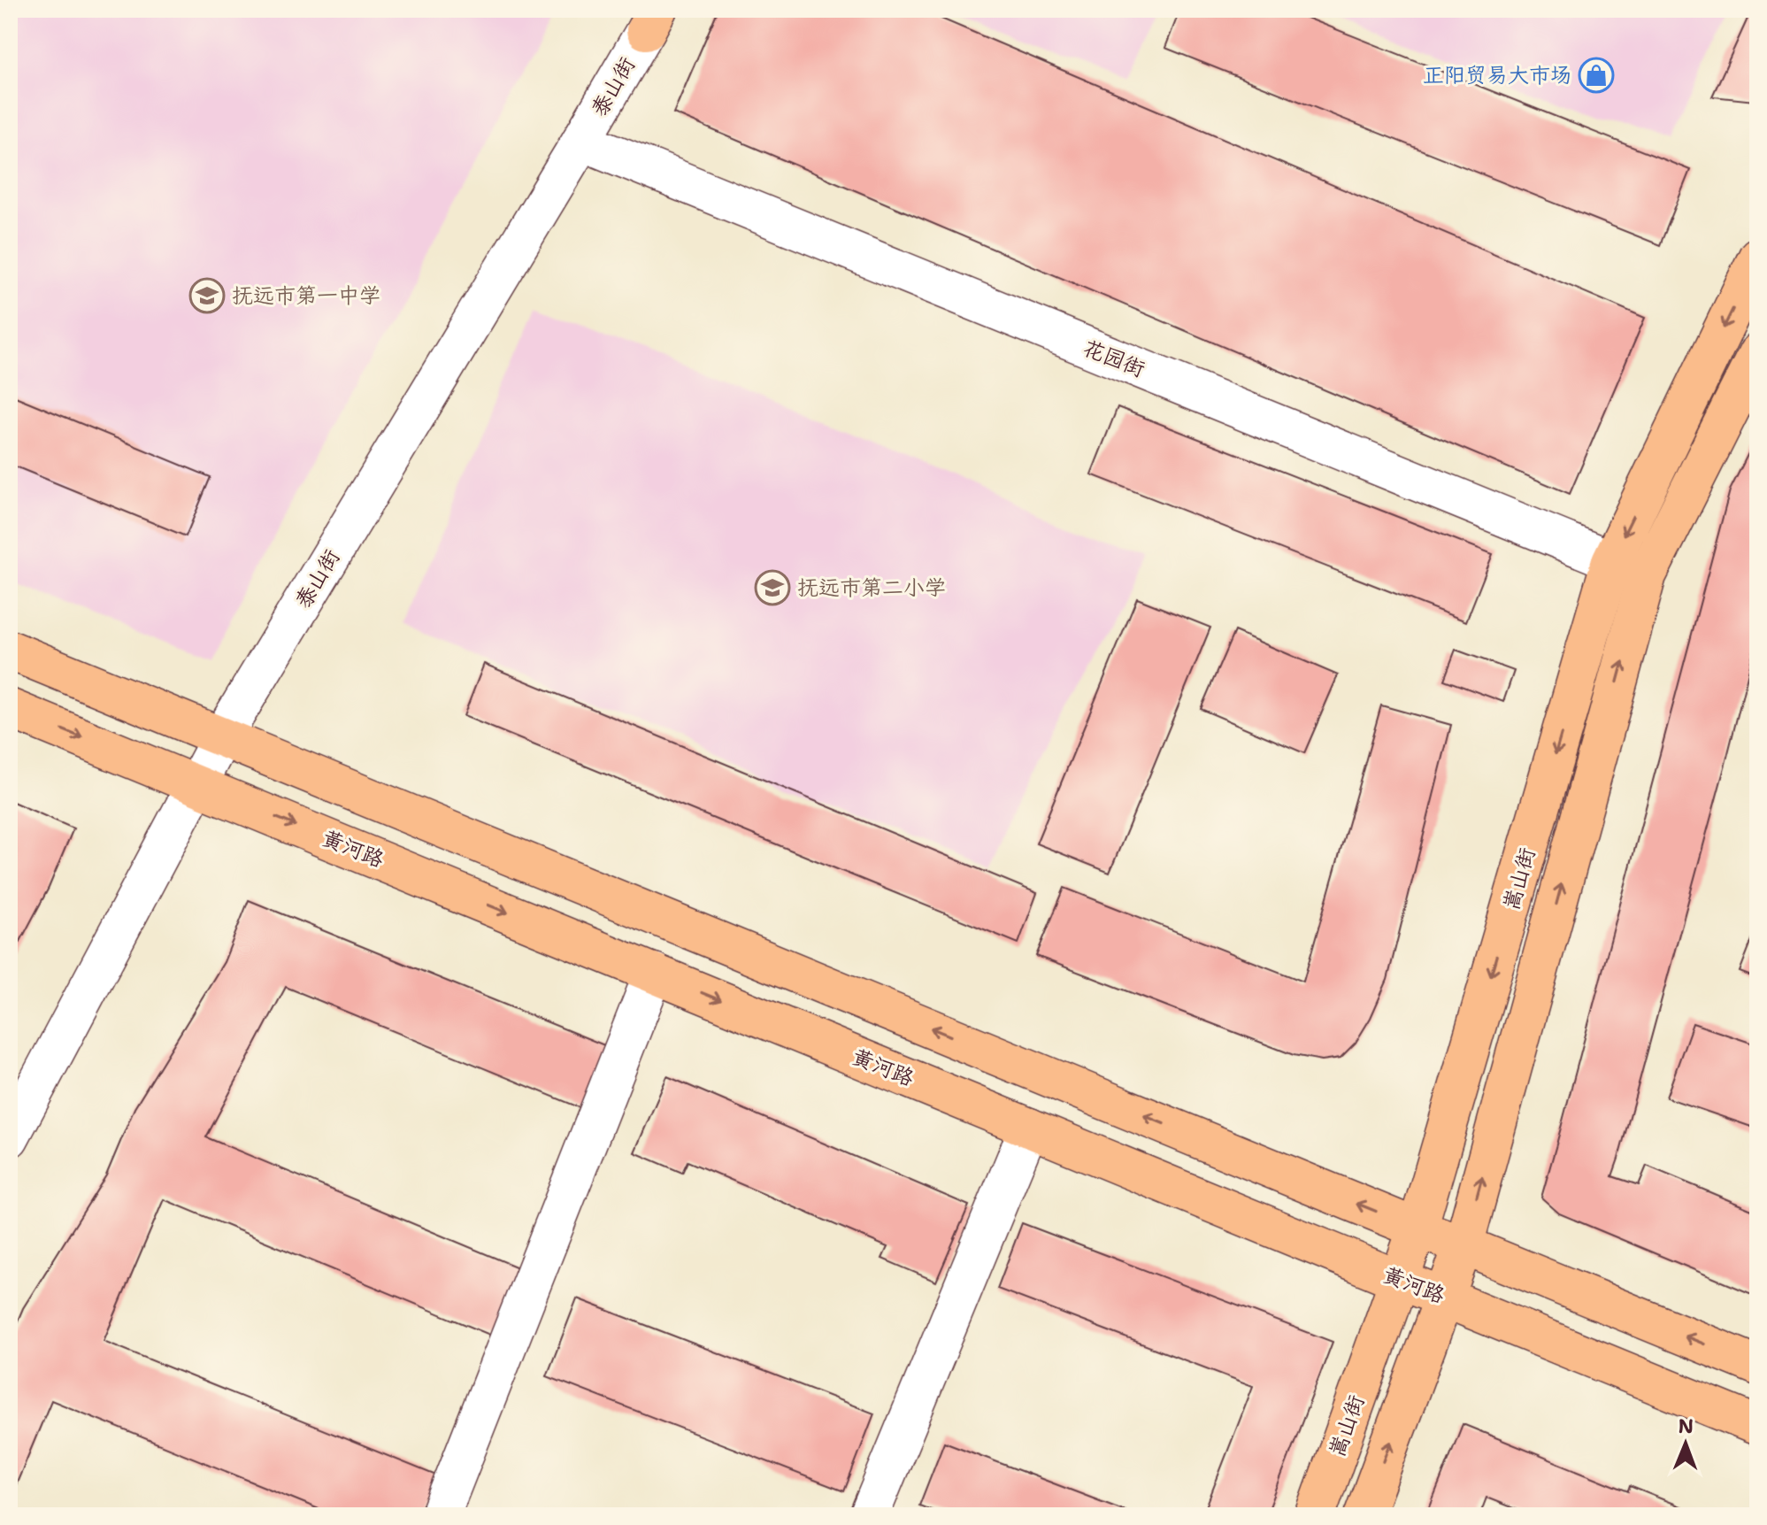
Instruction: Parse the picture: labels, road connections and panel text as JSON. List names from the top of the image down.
{
  "streets": {
    "main road": ["黄河路", "嵩山街"],
    "street": ["泰山街", "花园街"]
  },
  "crossings": [
    ["泰山街", "花园街"],
    ["泰山街", "黄河路"],
    ["花园街", "嵩山街"],
    ["黄河路", "嵩山街"]
  ],
  "places": {
    "shop": ["正阳贸易大市场"],
    "school or university": ["抚远市第一中学", "抚远市第二小学"]
  },
  "north": "top"
}
